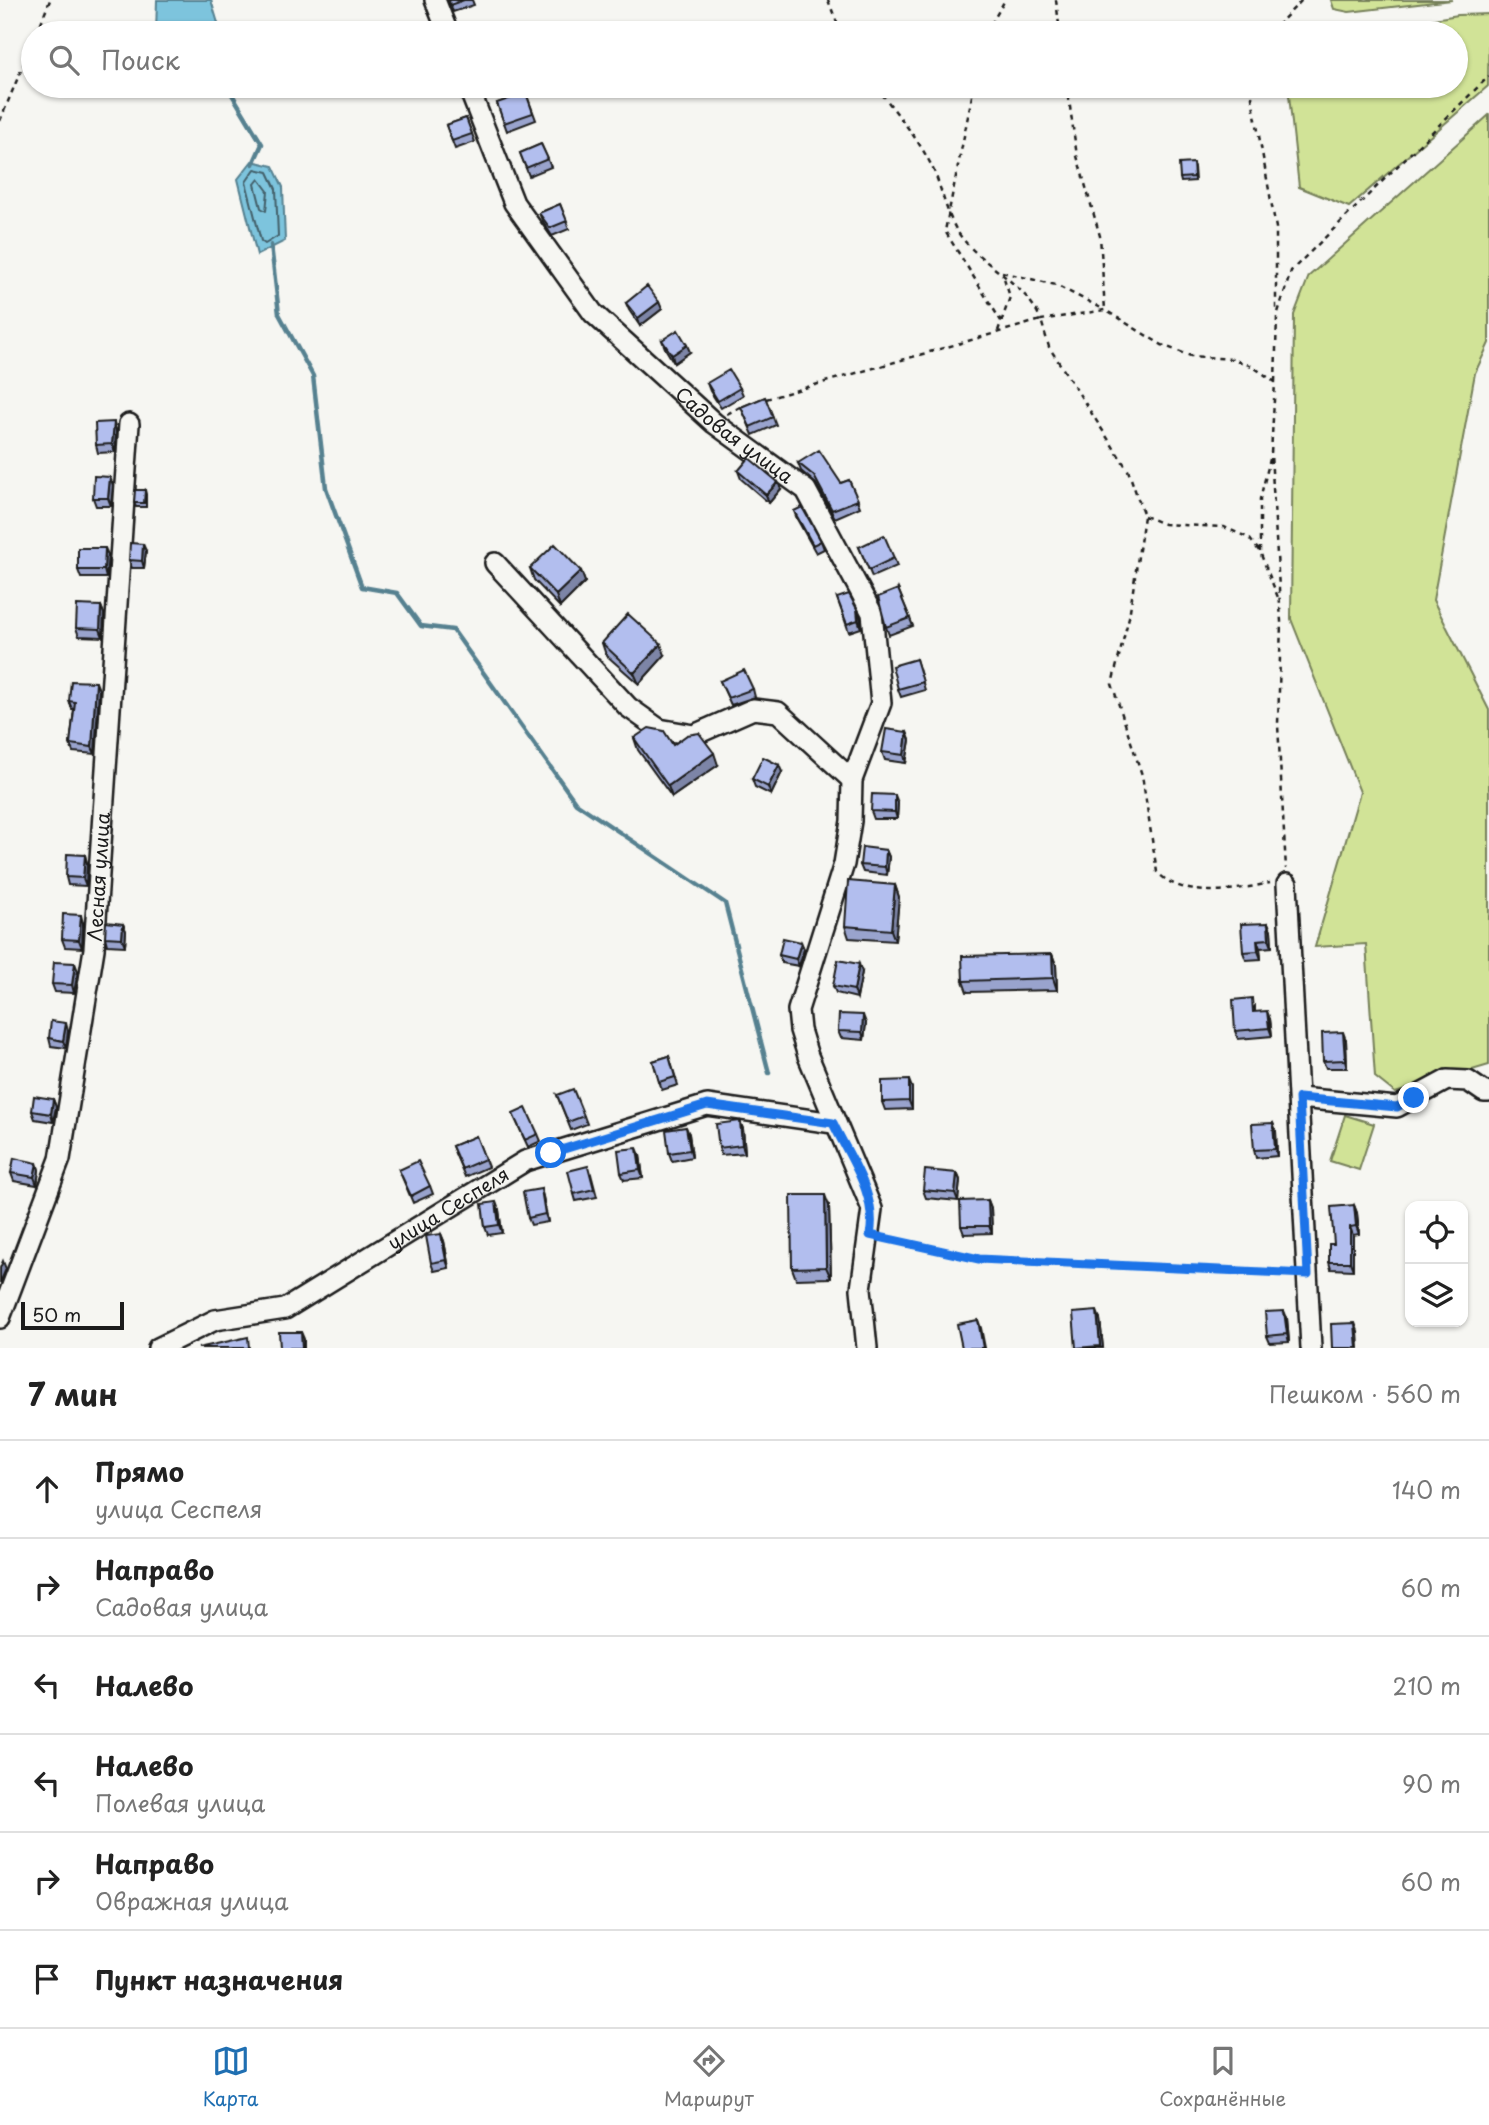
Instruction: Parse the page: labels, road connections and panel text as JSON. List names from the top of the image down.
{
  "streets": {
    "street": ["Садовая улица", "Лесная улица", "улица Сеспеля"]
  },
  "crossings": [
    ["Садовая улица", "улица Сеспеля"]
  ],
  "scale_bar": "50 m",
  "page": {
    "search": "Поиск",
    "scale": "50 m",
    "heading": ["7 мин", "Пешком · 560 m"],
    "list": [
      ["Прямо", "улица Сеспеля", "140 m"],
      ["Направо", "Садовая улица", "60 m"],
      ["Налево", "210 m"],
      ["Налево", "Полевая улица", "90 m"],
      ["Направо", "Овражная улица", "60 m"],
      "Пункт назначения"
    ],
    "nav": ["Карта", "Маршрут", "Сохранённые"]
  }
}
